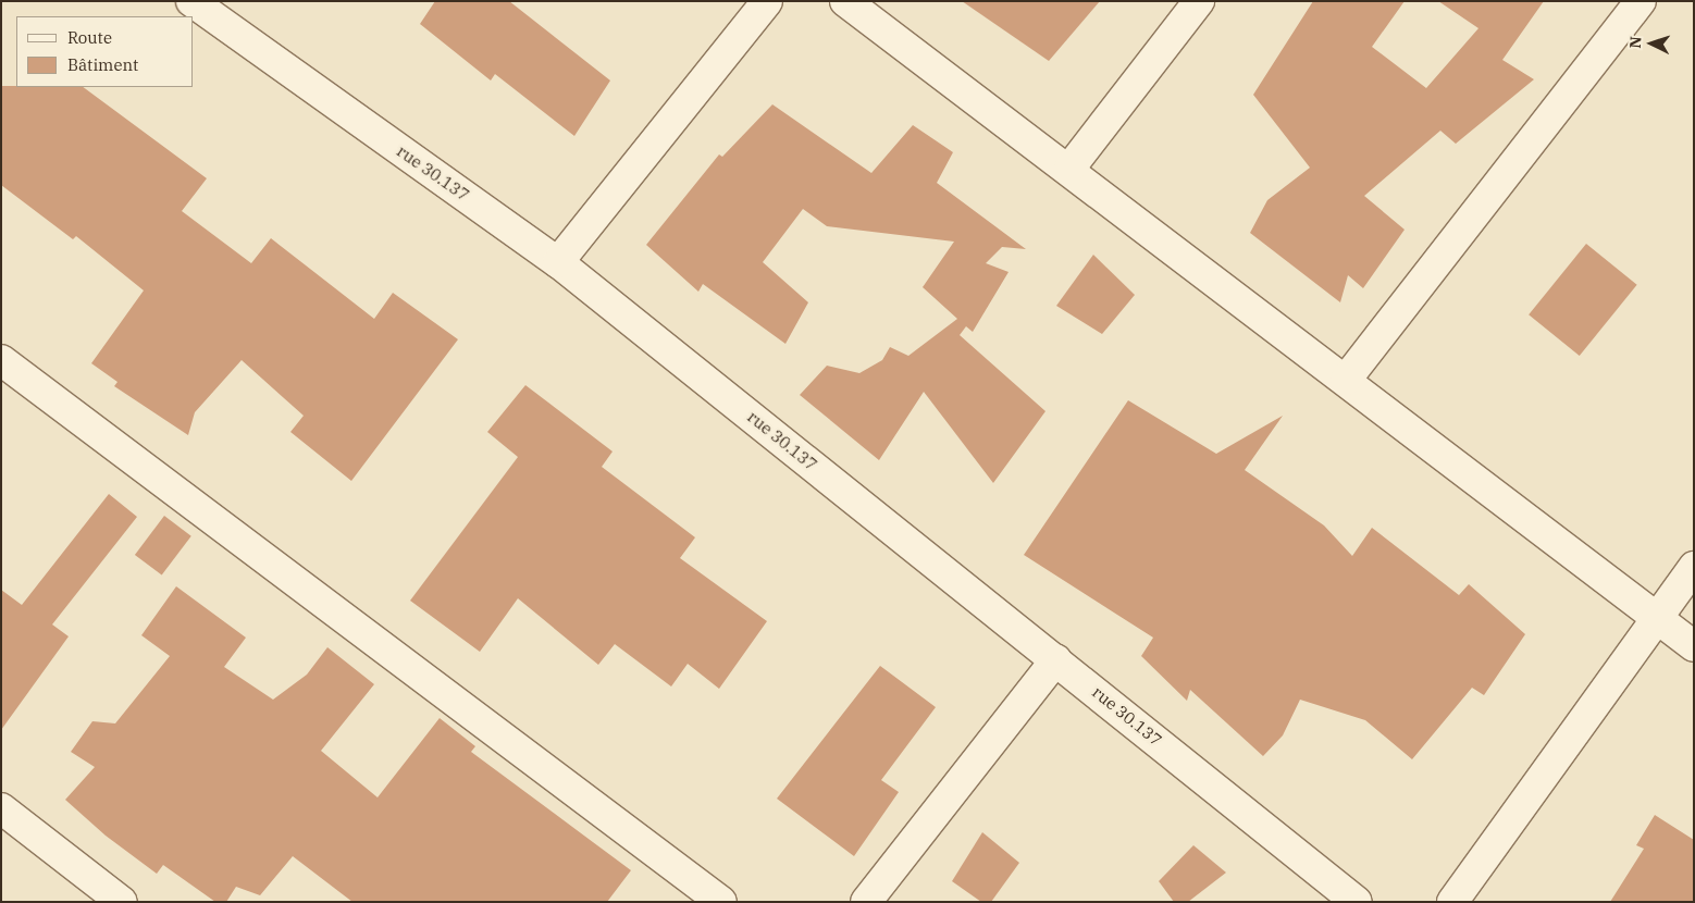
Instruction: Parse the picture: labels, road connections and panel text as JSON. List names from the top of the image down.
{
  "streets": {
    "street": ["rue 30.137"]
  },
  "legend": ["Route", "Bâtiment"],
  "north": "left"
}
